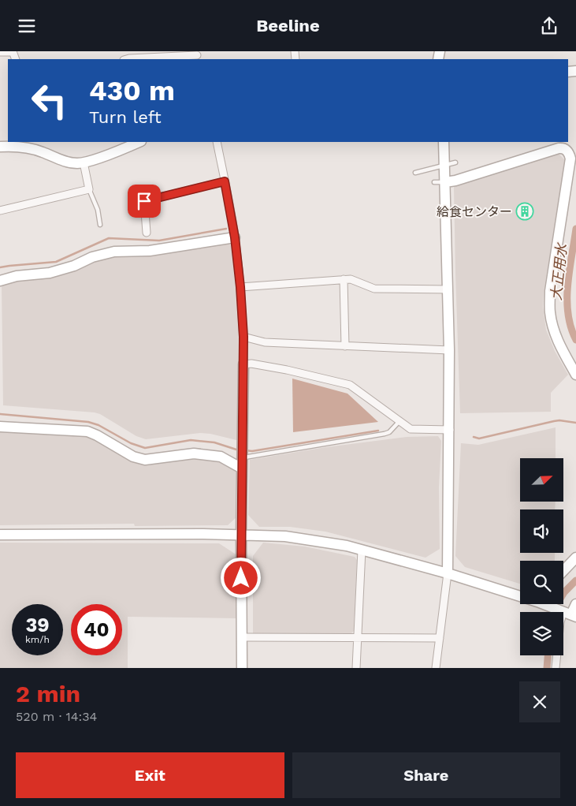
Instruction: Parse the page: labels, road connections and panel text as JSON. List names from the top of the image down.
{
  "water": ["大正用水"],
  "places": {
    "building": ["給食センター"]
  },
  "north": "top right",
  "page": {
    "header": "Beeline",
    "turn": ["430 m", "Turn left"],
    "speed": "39 km/h",
    "limit": "40",
    "heading": ["2 min", "520 m · 14:34"],
    "buttons": ["Exit", "Share"]
  }
}
